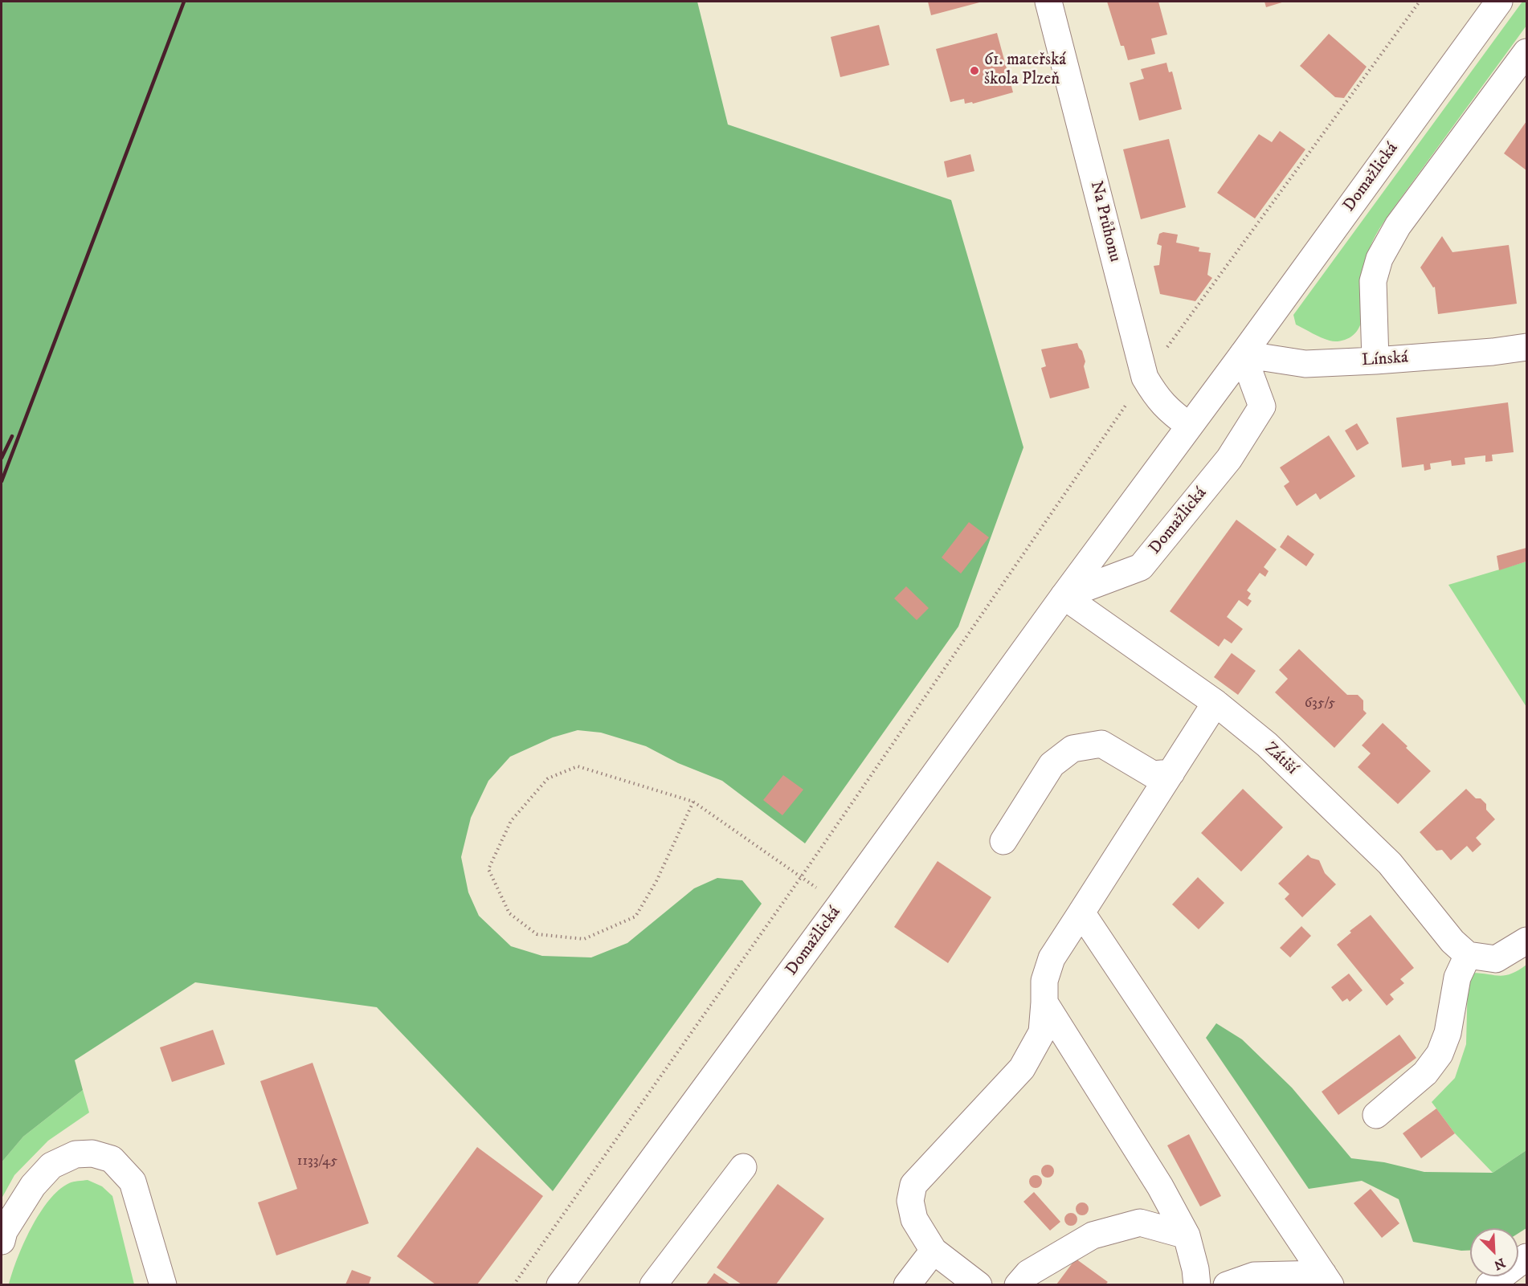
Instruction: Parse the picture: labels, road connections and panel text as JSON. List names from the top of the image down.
{
  "streets": {
    "street": [
      "Domažlická",
      "Na Průhonu",
      "Línská",
      "Zátiší"
    ]
  },
  "crossings": [
    ["Domažlická", "Na Průhonu"],
    ["Domažlická", "Línská"],
    ["Domažlická", "Zátiší"]
  ],
  "places": ["61. mateřská škola Plzeň"],
  "house_numbers": ["635/5", "1133/45"],
  "north": "bottom right"
}
